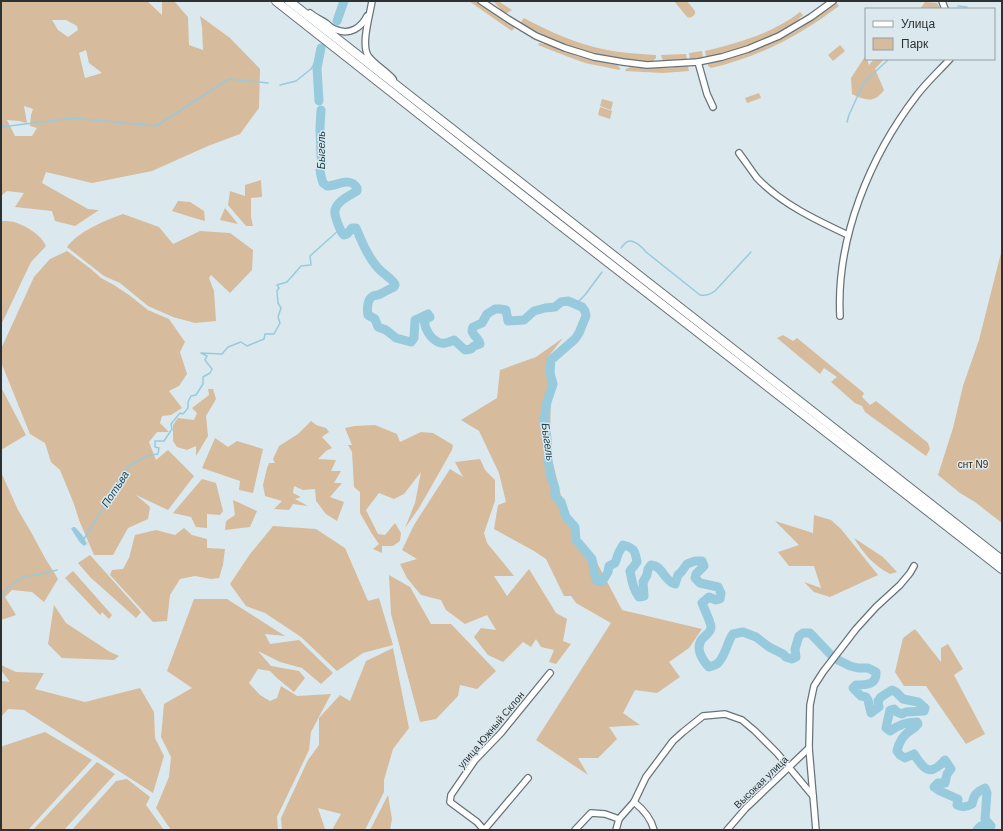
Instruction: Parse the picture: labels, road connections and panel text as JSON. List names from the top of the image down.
{
  "streets": {
    "street": ["улица Южный Склон", "Высокая улица"]
  },
  "water": ["Быгель", "Потьва"],
  "parks": ["снт N9"],
  "legend": ["Улица", "Парк"]
}
